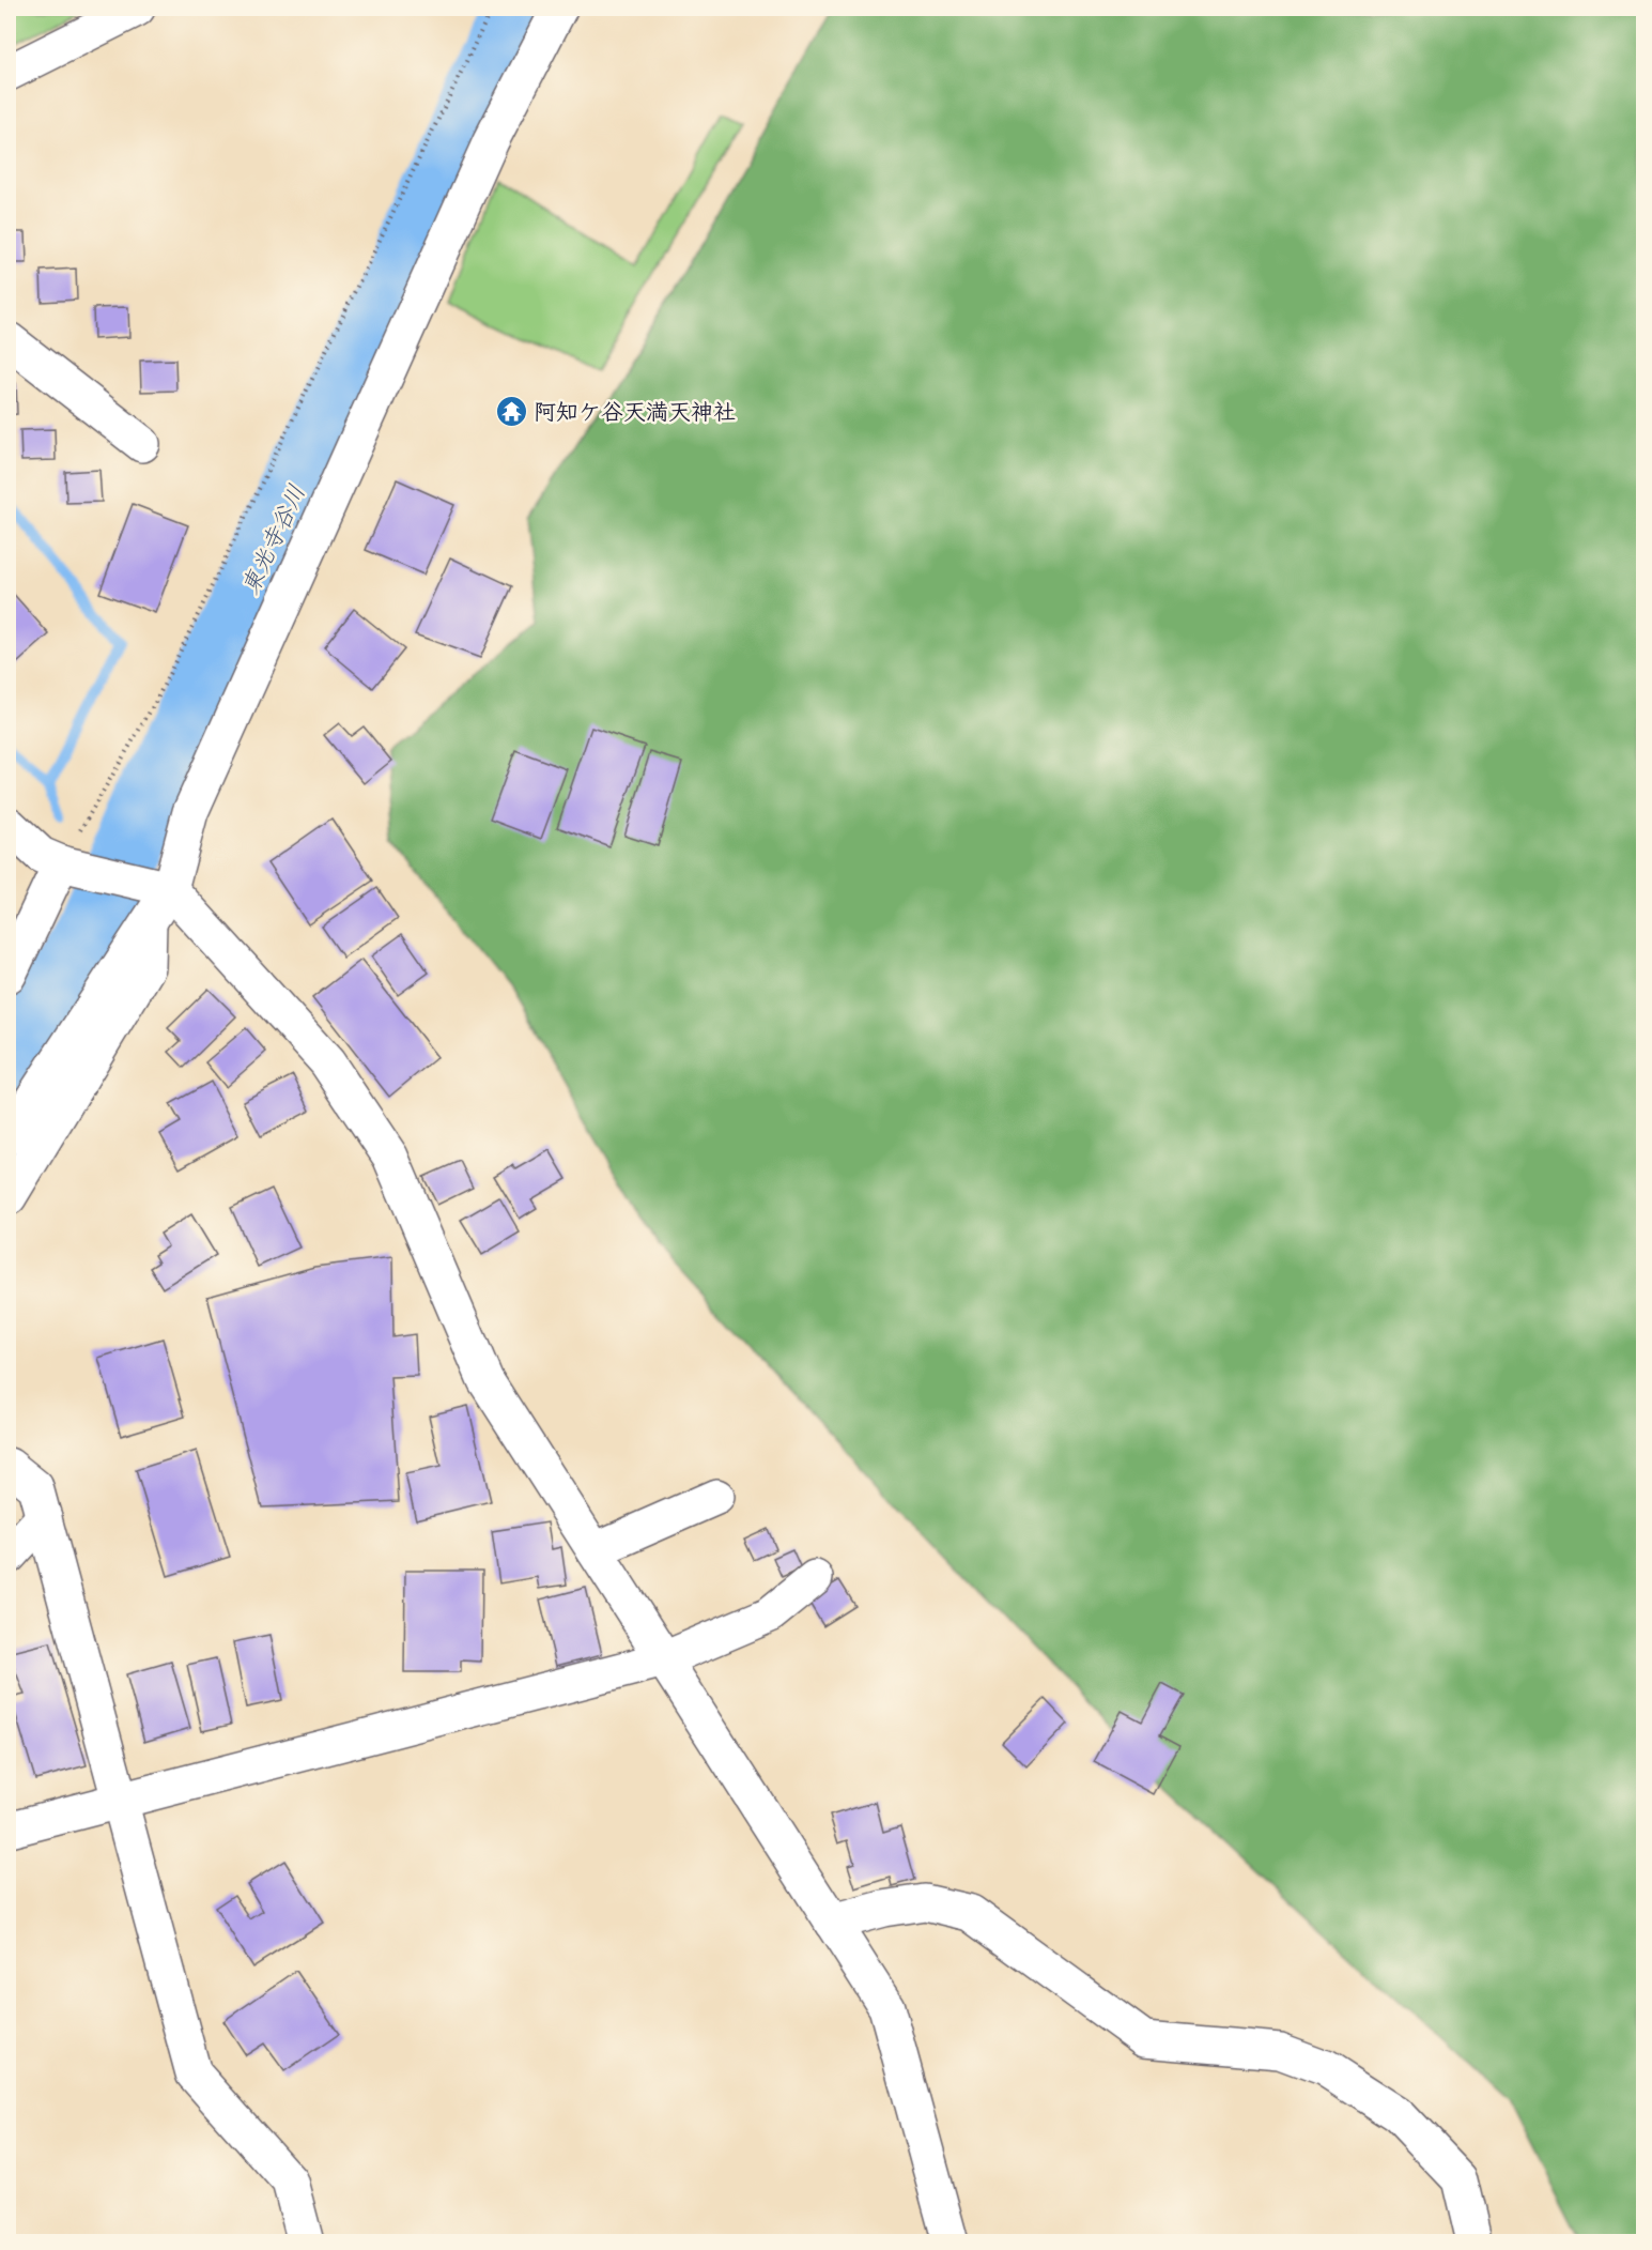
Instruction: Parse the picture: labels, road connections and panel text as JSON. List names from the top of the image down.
{
  "water": ["東光寺谷川"],
  "places": {
    "temple": ["阿知ケ谷天満天神社"]
  }
}
